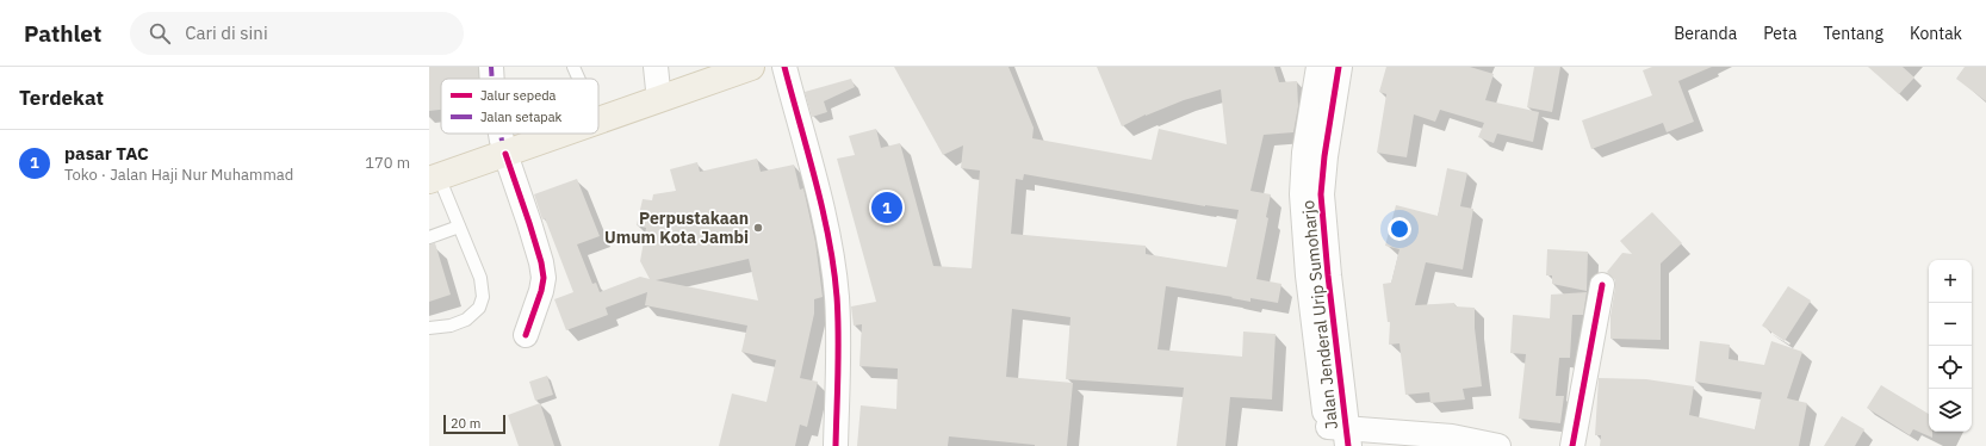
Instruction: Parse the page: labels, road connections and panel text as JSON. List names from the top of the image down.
{
  "streets": {
    "street": ["Jalan Jenderal Urip Sumoharjo"]
  },
  "places": ["Perpustakaan Umum Kota Jambi"],
  "legend": ["Jalur sepeda", "Jalan setapak"],
  "scale_bar": "20 m",
  "page": {
    "header": "Pathlet",
    "search": "Cari di sini",
    "nav": [
      "Beranda",
      "Peta",
      "Tentang",
      "Kontak"
    ],
    "heading": "Terdekat",
    "list": [
      {
        "mark": "1",
        "name": "pasar TAC",
        "note": "Toko · Jalan Haji Nur Muhammad",
        "value": "170 m"
      }
    ],
    "pins": "1",
    "map_buttons": ["+", "−"],
    "scale": "20 m"
  }
}
